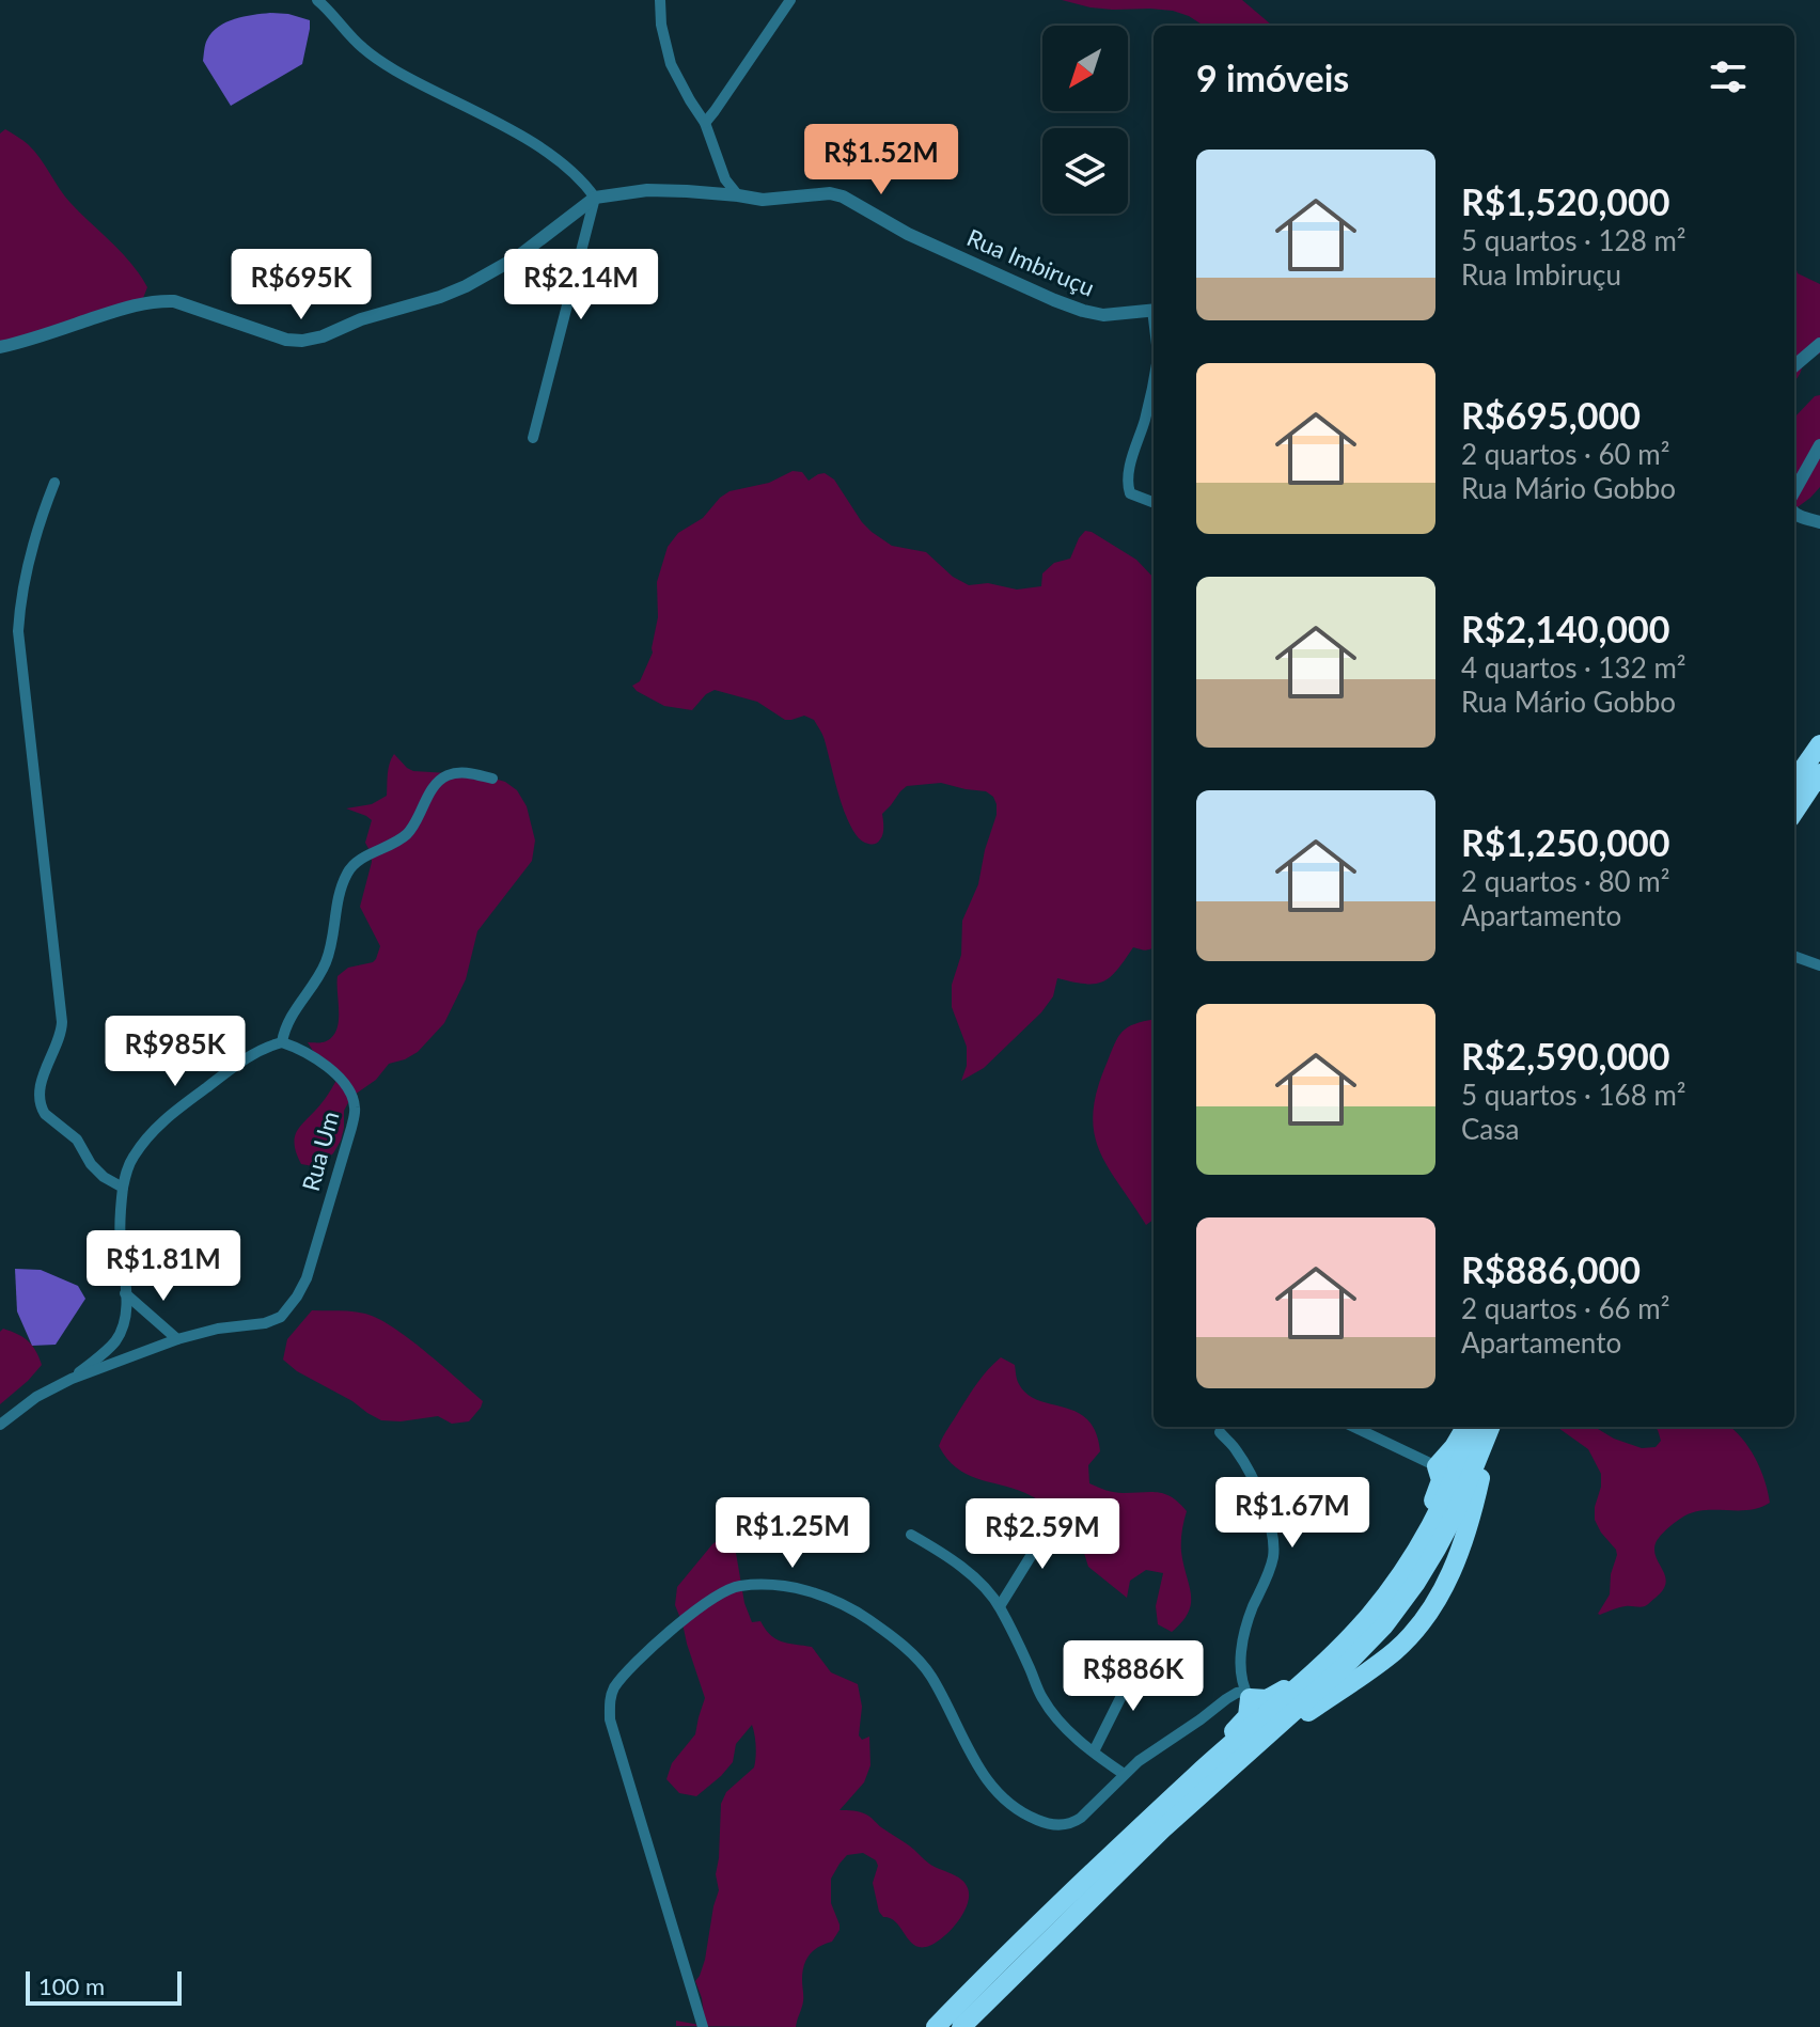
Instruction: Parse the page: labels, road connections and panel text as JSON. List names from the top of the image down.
{
  "streets": {
    "street": ["Rua Imbiruçu", "Rua Um"]
  },
  "scale_bar": "100 m",
  "north": "bottom left",
  "page": {
    "heading": "9 imóveis",
    "price": [
      "R$1.52M",
      "R$695K",
      "R$2.14M",
      "R$985K",
      "R$1.81M",
      "R$1.67M",
      "R$1.25M",
      "R$2.59M",
      "R$886K"
    ],
    "list": [
      {
        "name": "R$1,520,000",
        "note": "5 quartos · 128 m² · Rua Imbiruçu"
      },
      {
        "name": "R$695,000",
        "note": "2 quartos · 60 m² · Rua Mário Gobbo"
      },
      {
        "name": "R$2,140,000",
        "note": "4 quartos · 132 m² · Rua Mário Gobbo"
      },
      {
        "name": "R$1,250,000",
        "note": "2 quartos · 80 m² · Apartamento"
      },
      {
        "name": "R$2,590,000",
        "note": "5 quartos · 168 m² · Casa"
      },
      {
        "name": "R$886,000",
        "note": "2 quartos · 66 m² · Apartamento"
      }
    ],
    "scale": "100 m"
  }
}
